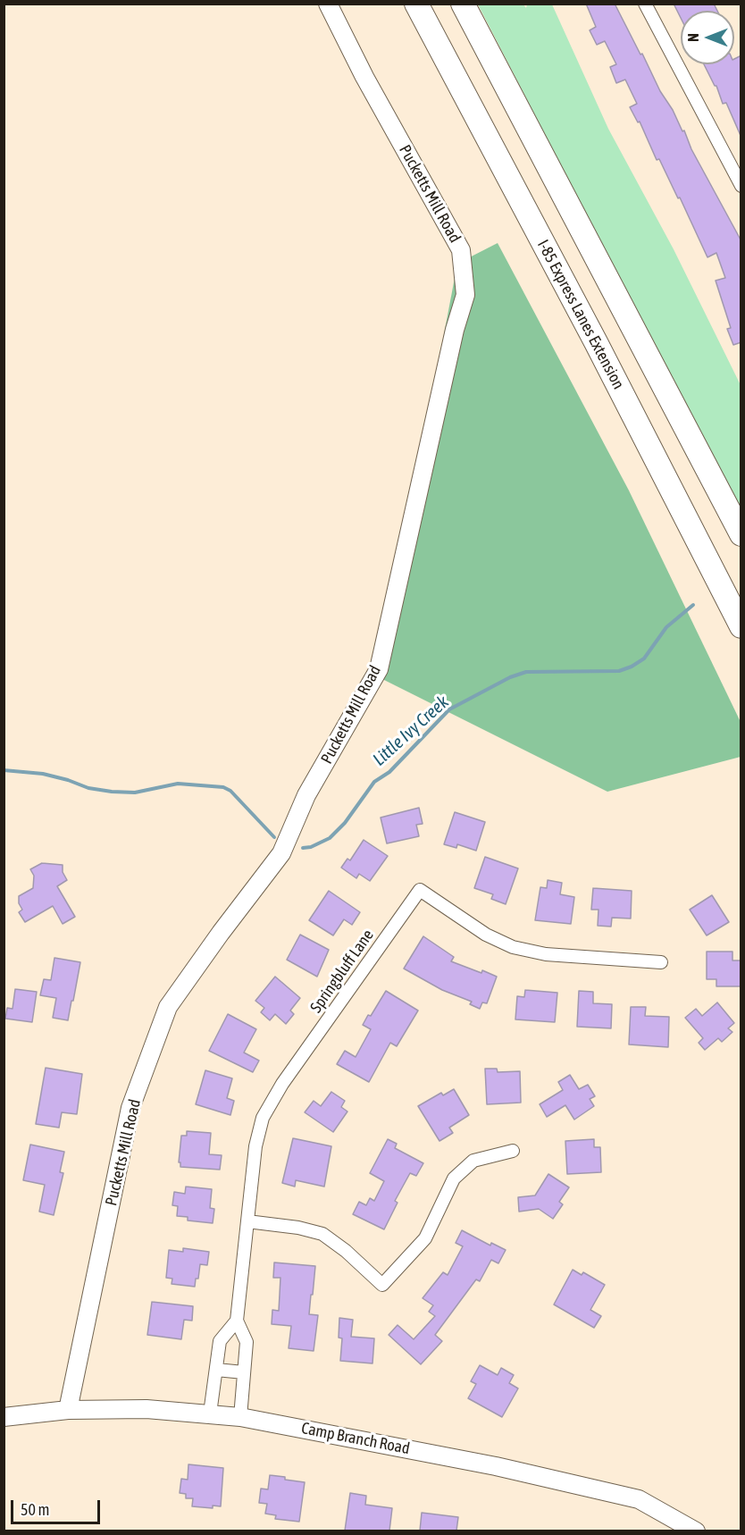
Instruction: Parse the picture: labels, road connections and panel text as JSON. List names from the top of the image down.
{
  "streets": {
    "highway": ["I-85 Express Lanes Extension"],
    "street": ["Pucketts Mill Road", "Springbluff Lane", "Camp Branch Road"]
  },
  "crossings": [
    ["Pucketts Mill Road", "Camp Branch Road"],
    ["Springbluff Lane", "Camp Branch Road"]
  ],
  "water": ["Little Ivy Creek"],
  "scale_bar": "50 m",
  "north": "left"
}
